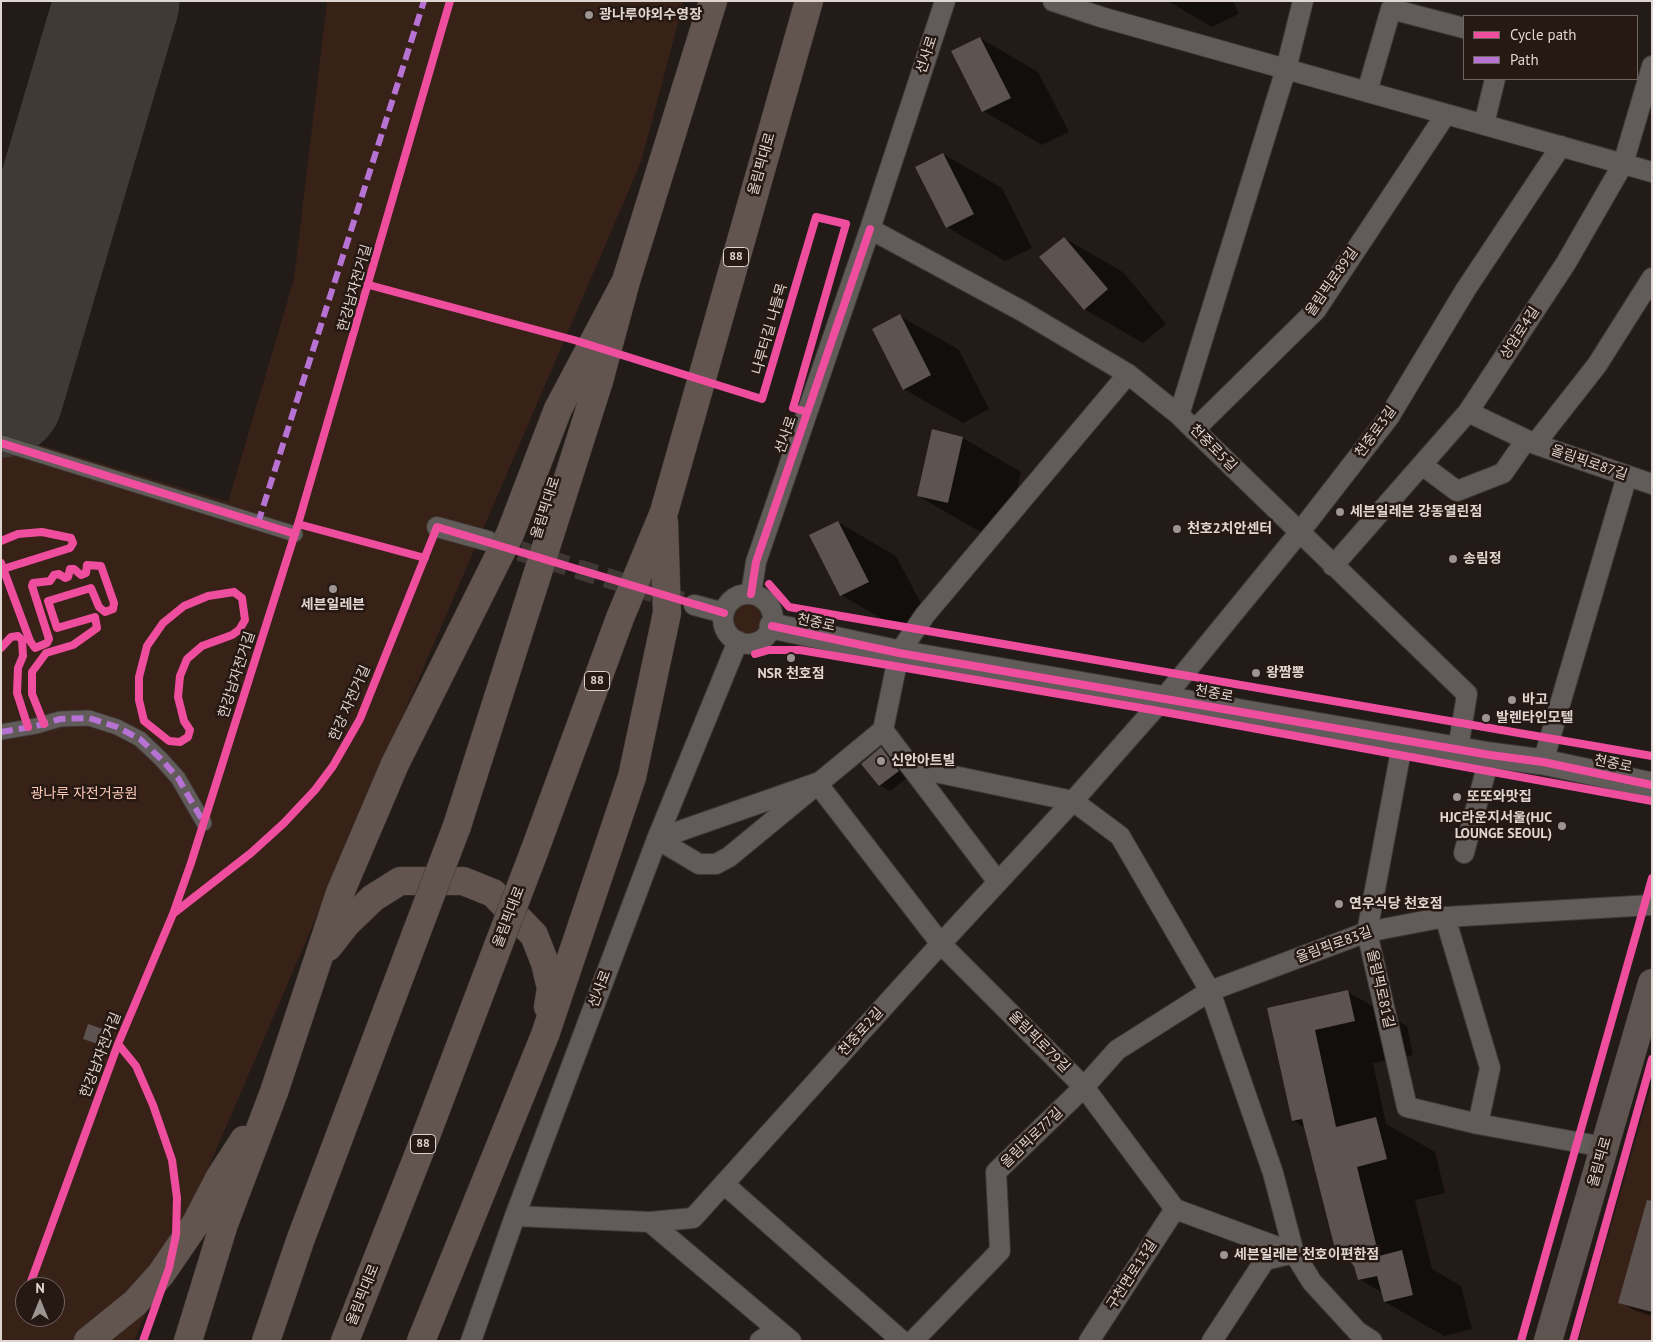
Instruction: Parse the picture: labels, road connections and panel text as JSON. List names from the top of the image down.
{
  "streets": {
    "highway": ["올림픽대로", "88"],
    "main road": ["올림픽로"],
    "street": [
      "선사로",
      "올림픽로89길",
      "상암로4길",
      "천중로3길",
      "천중로5길",
      "올림픽로87길",
      "천중로",
      "올림픽로83길",
      "올림픽로81길",
      "천중로2길",
      "올림픽로79길",
      "올림픽로77길",
      "구천면로13길"
    ],
    "cycle path": ["한강남자전거길", "한강 자전거길"]
  },
  "crossings": [
    ["선사로", "천중로5길"],
    ["선사로", "천중로"],
    ["선사로", "천중로2길"],
    ["올림픽로89길", "천중로5길"],
    ["상암로4길", "천중로5길"],
    ["상암로4길", "올림픽로87길"],
    ["천중로3길", "천중로5길"],
    ["천중로3길", "천중로"],
    ["천중로3길", "천중로2길"],
    ["천중로5길", "천중로"],
    ["천중로", "올림픽로81길"],
    ["천중로", "천중로2길"],
    ["올림픽로83길", "올림픽로81길"],
    ["올림픽로83길", "올림픽로79길"],
    ["올림픽로83길", "올림픽로77길"],
    ["올림픽로81길", "올림픽로"],
    ["천중로2길", "올림픽로79길"],
    ["올림픽로79길", "올림픽로77길"],
    ["올림픽로79길", "구천면로13길"]
  ],
  "parks": ["광나루 자전거공원"],
  "places": [
    "광나루야외수영장",
    "세븐일레븐 강동열린점",
    "천호2치안센터",
    "송림정",
    "세븐일레븐",
    "NSR 천호점",
    "왕짬뽕",
    "바고",
    "발렌타인모텔",
    "신안아트빌",
    "또또와맛집",
    "HJC라운지서울(HJC LOUNGE SEOUL)",
    "연우식당 천호점",
    "세븐일레븐 천호이편한점"
  ],
  "legend": ["Cycle path", "Path"],
  "north": "top"
}
